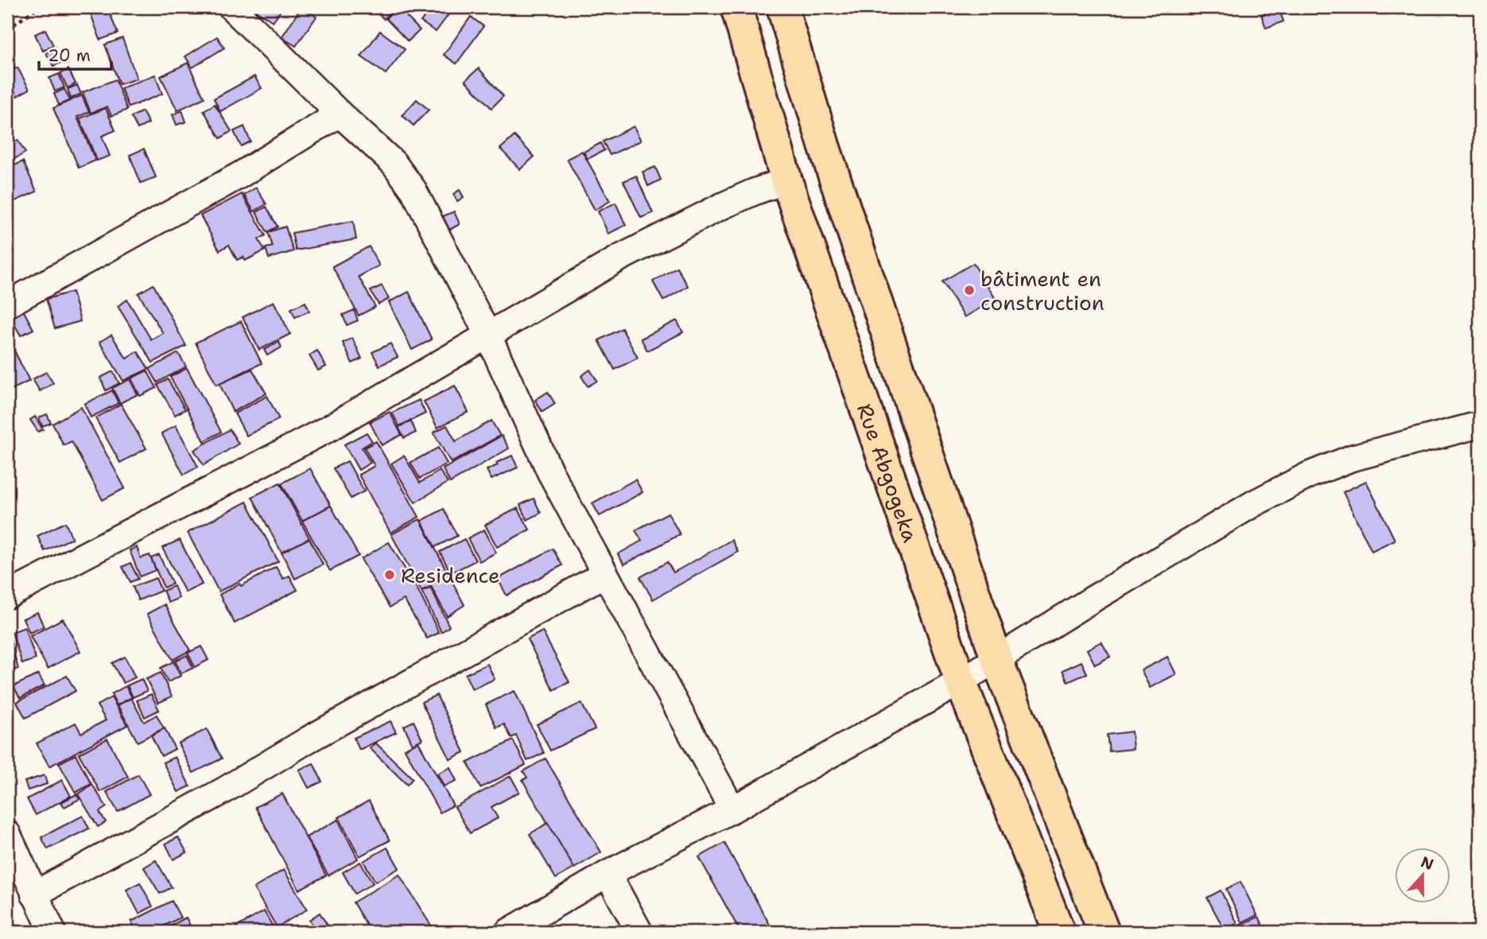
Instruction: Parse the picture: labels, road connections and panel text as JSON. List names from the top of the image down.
{
  "streets": {
    "main road": ["Rue Abgogeka"]
  },
  "places": ["bâtiment en construction", "Residence"],
  "scale_bar": "20 m",
  "north": "top"
}
